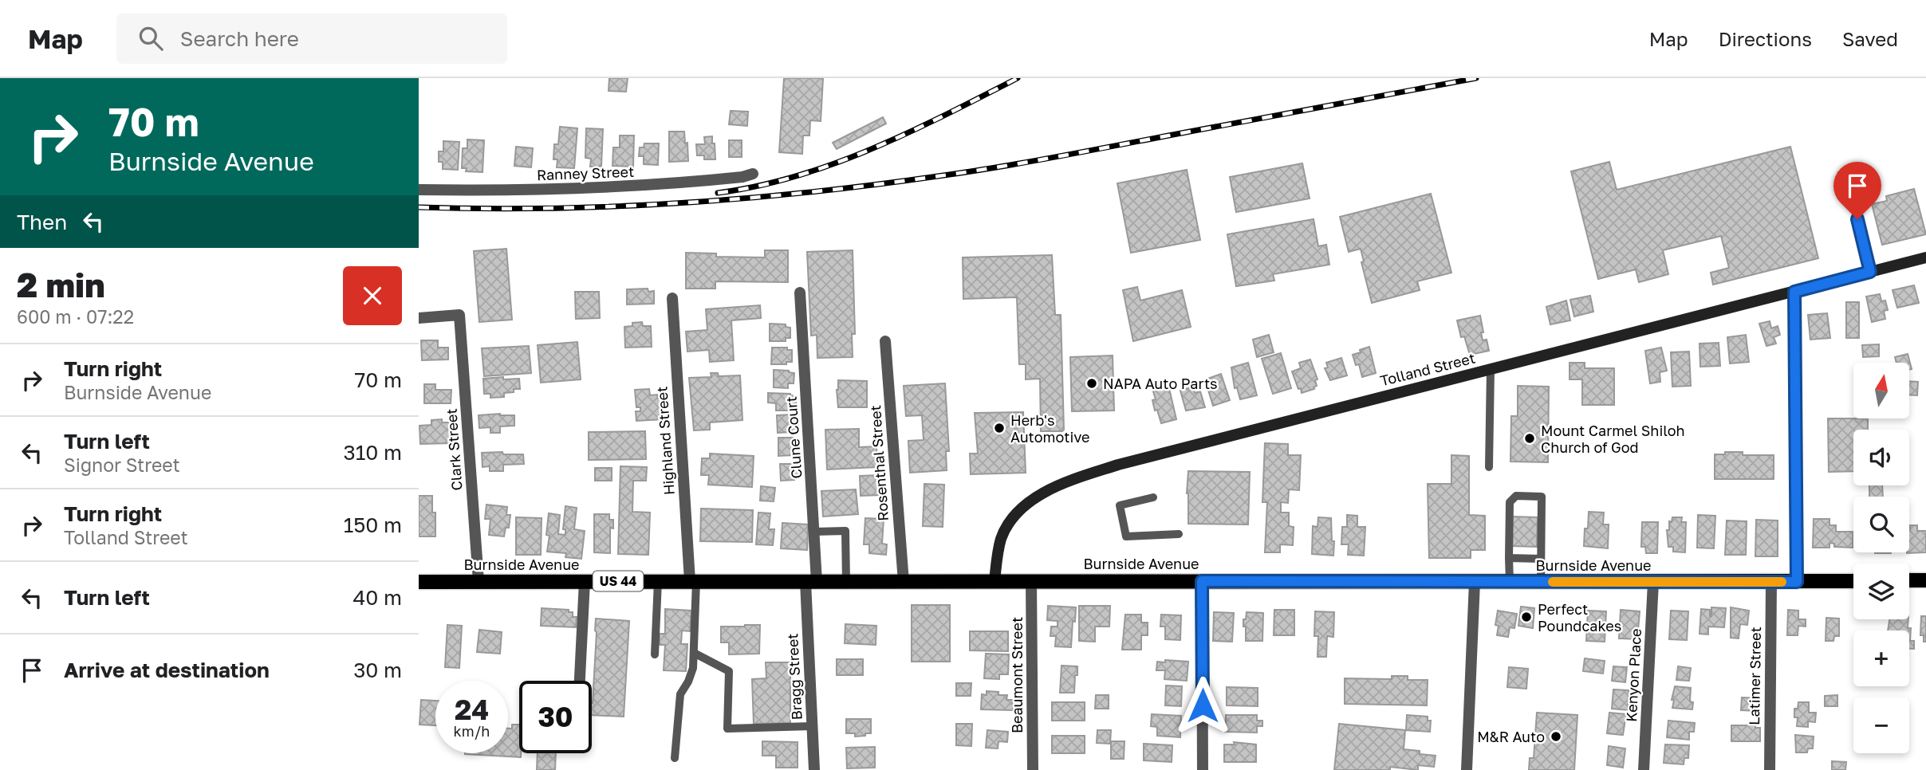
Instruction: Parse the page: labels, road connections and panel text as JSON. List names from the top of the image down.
{
  "streets": {
    "main road": ["Tolland Street", "Burnside Avenue", "US 44"],
    "street": [
      "Ranney Street",
      "Clune Court",
      "Highland Street",
      "Clark Street",
      "Rosenthal Street",
      "Beaumont Street",
      "Kenyon Place",
      "Latimer Street",
      "Bragg Street"
    ]
  },
  "crossings": [
    ["Tolland Street", "Burnside Avenue"],
    ["Clune Court", "Burnside Avenue"],
    ["Clune Court", "Bragg Street"],
    ["Highland Street", "Burnside Avenue"],
    ["Clark Street", "Burnside Avenue"],
    ["Rosenthal Street", "Burnside Avenue"],
    ["Burnside Avenue", "Beaumont Street"],
    ["Burnside Avenue", "Kenyon Place"],
    ["Burnside Avenue", "Latimer Street"],
    ["Burnside Avenue", "Bragg Street"]
  ],
  "places": [
    "NAPA Auto Parts",
    "Herb's Automotive",
    "Mount Carmel Shiloh Church of God",
    "Perfect Poundcakes",
    "M&R Auto"
  ],
  "north": "top",
  "page": {
    "header": "Map",
    "search": "Search here",
    "nav": ["Map", "Directions", "Saved"],
    "turn": ["70 m", "Burnside Avenue"],
    "then": "Then",
    "heading": ["2 min", "600 m · 07:22"],
    "list": [
      {
        "name": "Turn right",
        "note": "Burnside Avenue",
        "value": "70 m"
      },
      {
        "name": "Turn left",
        "note": "Signor Street",
        "value": "310 m"
      },
      {
        "name": "Turn right",
        "note": "Tolland Street",
        "value": "150 m"
      },
      {
        "name": "Turn left",
        "value": "40 m"
      },
      {
        "name": "Arrive at destination",
        "value": "30 m"
      }
    ],
    "map_buttons": ["+", "−"],
    "speed": "24 km/h",
    "limit": "30"
  }
}
